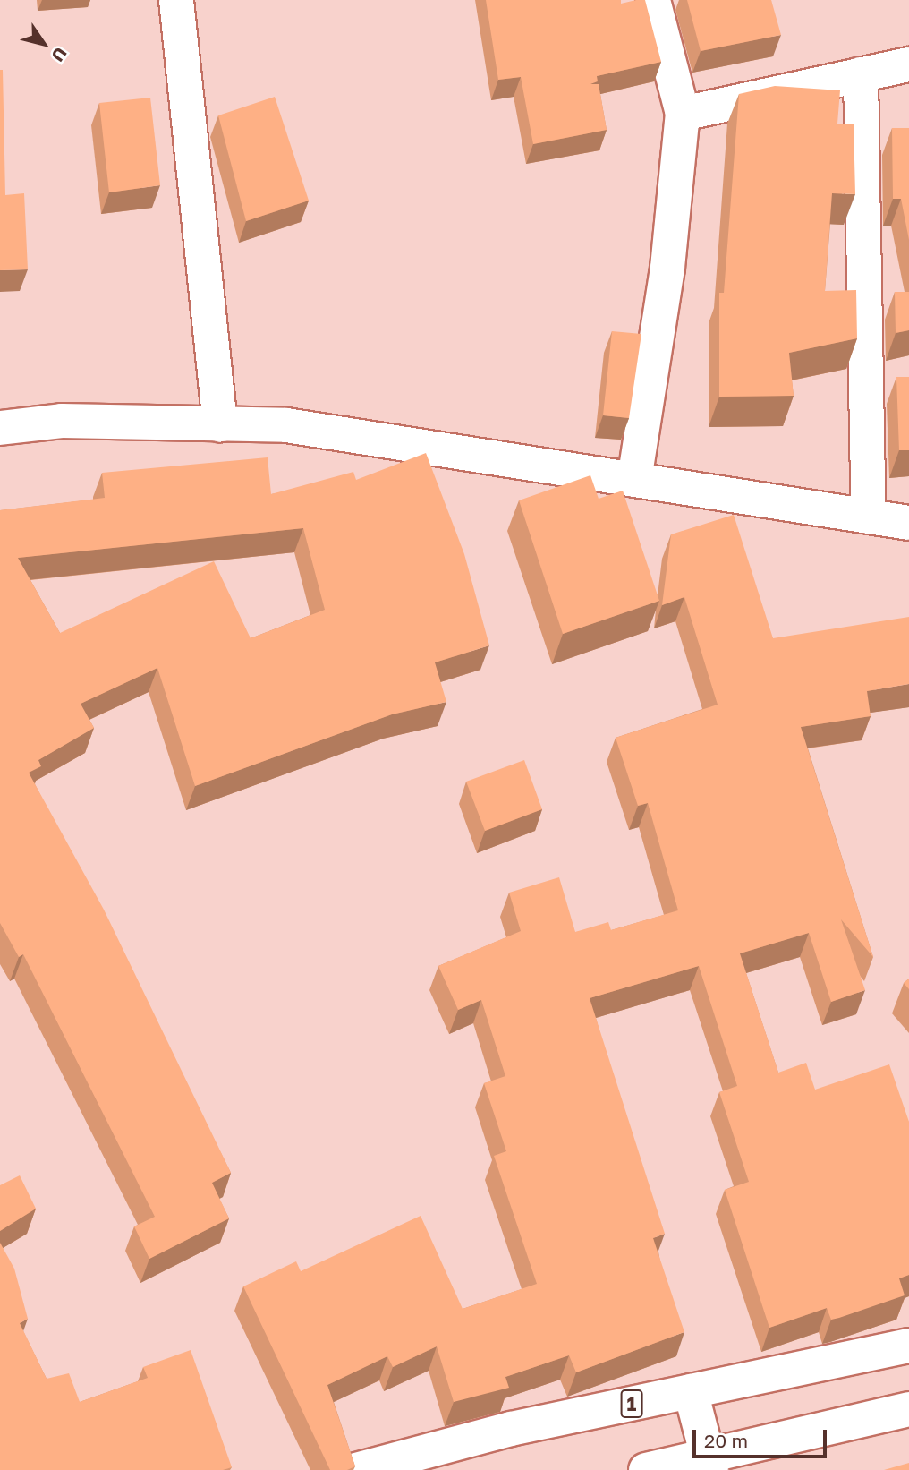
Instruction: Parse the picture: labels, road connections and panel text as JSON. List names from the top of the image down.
{
  "streets": {
    "main road": ["1"]
  },
  "scale_bar": "20 m",
  "north": "bottom right"
}
